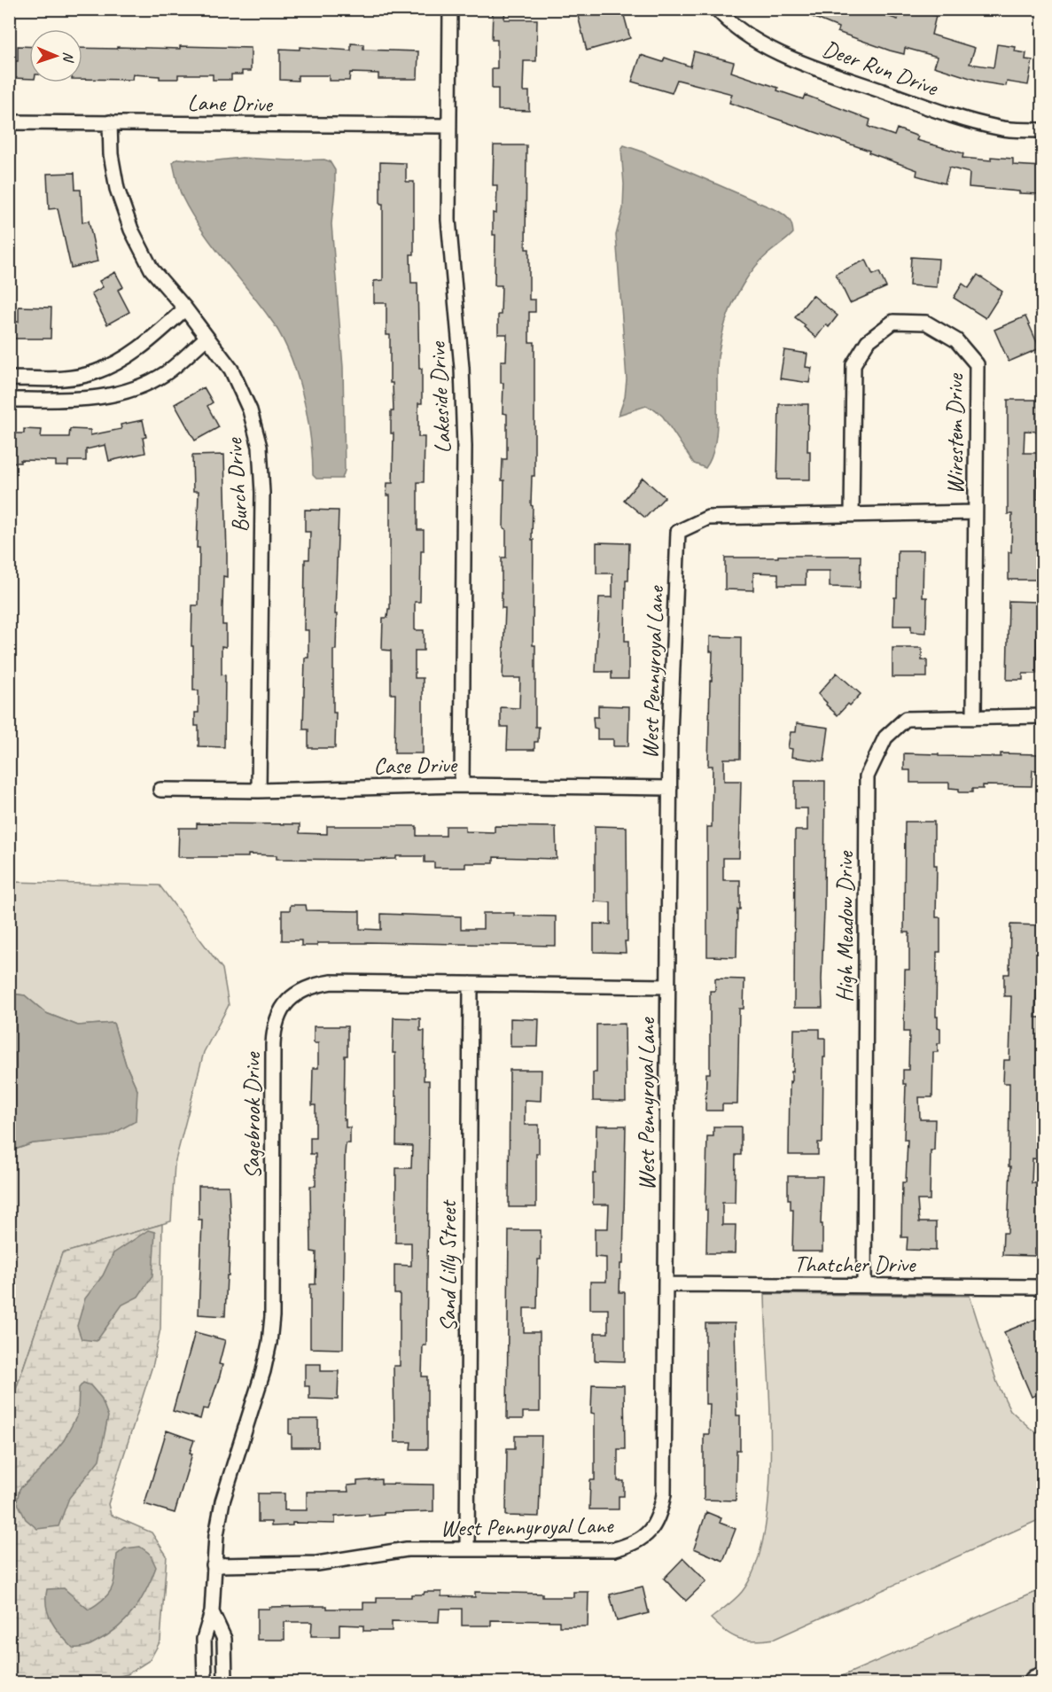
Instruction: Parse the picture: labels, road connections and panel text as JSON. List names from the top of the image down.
{
  "streets": {
    "street": [
      "Deer Run Drive",
      "Lane Drive",
      "Lakeside Drive",
      "Wirestem Drive",
      "Burch Drive",
      "West Pennyroyal Lane",
      "Case Drive",
      "High Meadow Drive",
      "Sagebrook Drive",
      "Thatcher Drive",
      "Sand Lilly Street"
    ]
  },
  "crossings": [
    ["Lane Drive", "Lakeside Drive"],
    ["Lane Drive", "Burch Drive"],
    ["Lakeside Drive", "Case Drive"],
    ["Wirestem Drive", "West Pennyroyal Lane"],
    ["Wirestem Drive", "High Meadow Drive"],
    ["Burch Drive", "Case Drive"],
    ["West Pennyroyal Lane", "Case Drive"],
    ["West Pennyroyal Lane", "Sagebrook Drive"],
    ["West Pennyroyal Lane", "Thatcher Drive"],
    ["West Pennyroyal Lane", "Sand Lilly Street"],
    ["High Meadow Drive", "Thatcher Drive"],
    ["Sagebrook Drive", "Sand Lilly Street"]
  ],
  "north": "right"
}
